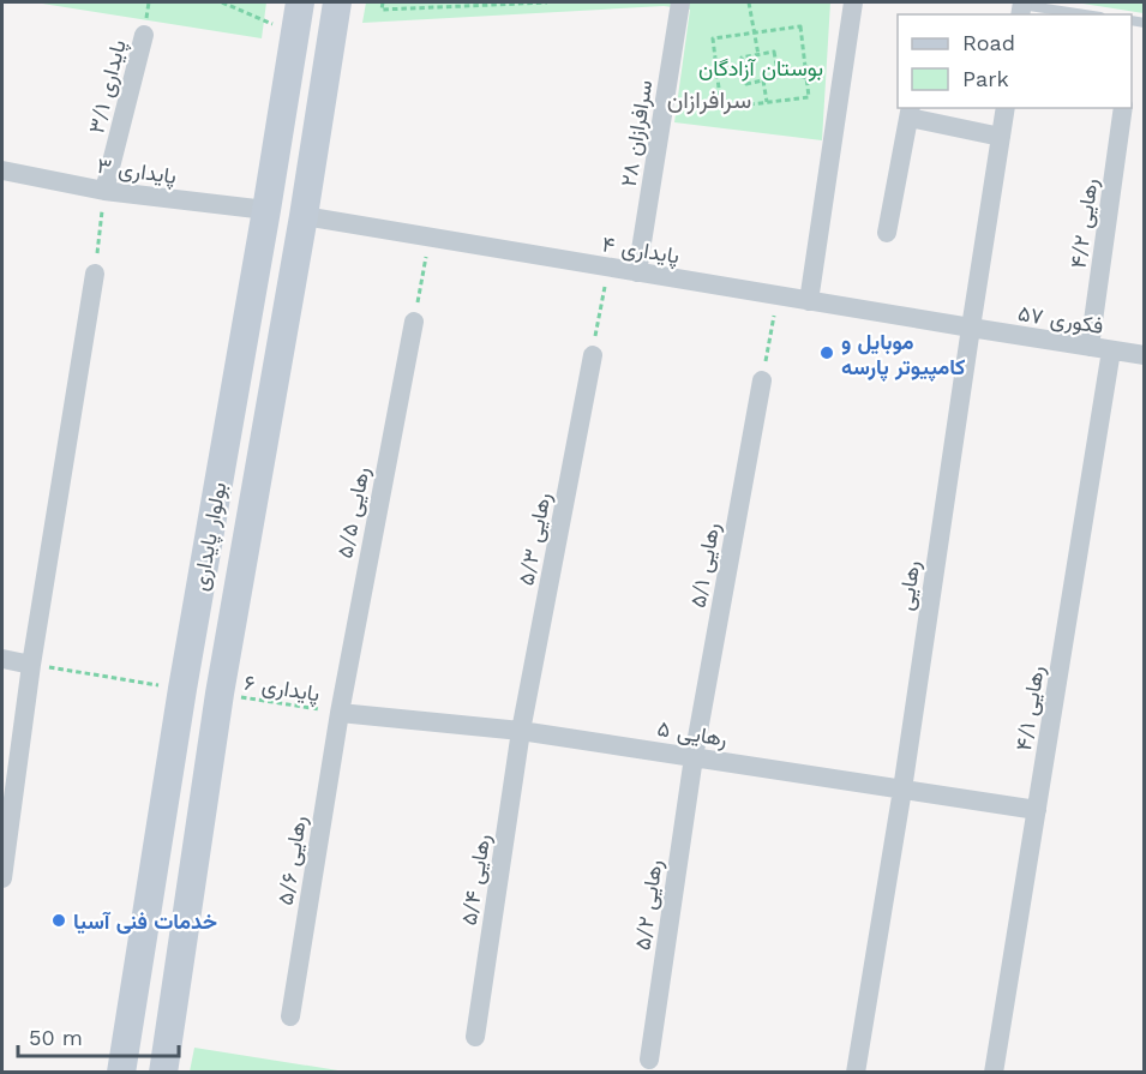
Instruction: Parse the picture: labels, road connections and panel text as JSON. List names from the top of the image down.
{
  "streets": {
    "street": [
      "پایداری ۳/۱",
      "سرافرازان ۲۸",
      "پایداری ۳",
      "رهایی ۴/۲",
      "پایداری ۴",
      "فکوری ۵۷",
      "رهایی ۵/۵",
      "بولوار پایداری",
      "رهایی ۵/۳",
      "رهایی ۵/۱",
      "رهایی",
      "رهایی ۴/۱",
      "رهایی ۵",
      "رهایی ۵/۶",
      "رهایی ۵/۴",
      "رهایی ۵/۲"
    ],
    "path": ["پایداری ۶"]
  },
  "crossings": [
    ["پایداری ۳/۱", "پایداری ۳"],
    ["سرافرازان ۲۸", "پایداری ۴"],
    ["پایداری ۳", "بولوار پایداری"],
    ["رهایی ۴/۲", "فکوری ۵۷"],
    ["پایداری ۴", "فکوری ۵۷"],
    ["پایداری ۴", "بولوار پایداری"],
    ["پایداری ۴", "رهایی"],
    ["فکوری ۵۷", "رهایی"],
    ["فکوری ۵۷", "رهایی ۴/۱"],
    ["رهایی ۵/۵", "پایداری ۶"],
    ["رهایی ۵/۵", "رهایی ۵"],
    ["رهایی ۵/۵", "رهایی ۵/۶"],
    ["بولوار پایداری", "پایداری ۶"],
    ["رهایی ۵/۳", "رهایی ۵"],
    ["رهایی ۵/۳", "رهایی ۵/۴"],
    ["رهایی ۵/۱", "رهایی ۵"],
    ["رهایی ۵/۱", "رهایی ۵/۲"],
    ["رهایی", "رهایی ۵"],
    ["پایداری ۶", "رهایی ۵"],
    ["پایداری ۶", "رهایی ۵/۶"],
    ["رهایی ۴/۱", "رهایی ۵"],
    ["رهایی ۵", "رهایی ۵/۶"],
    ["رهایی ۵", "رهایی ۵/۴"],
    ["رهایی ۵", "رهایی ۵/۲"]
  ],
  "districts": ["سرافرازان"],
  "parks": ["بوستان آزادگان"],
  "places": ["موبایل و کامپیوتر پارسه", "خدمات فنی آسیا"],
  "legend": ["Road", "Park"],
  "scale_bar": "50 m"
}
